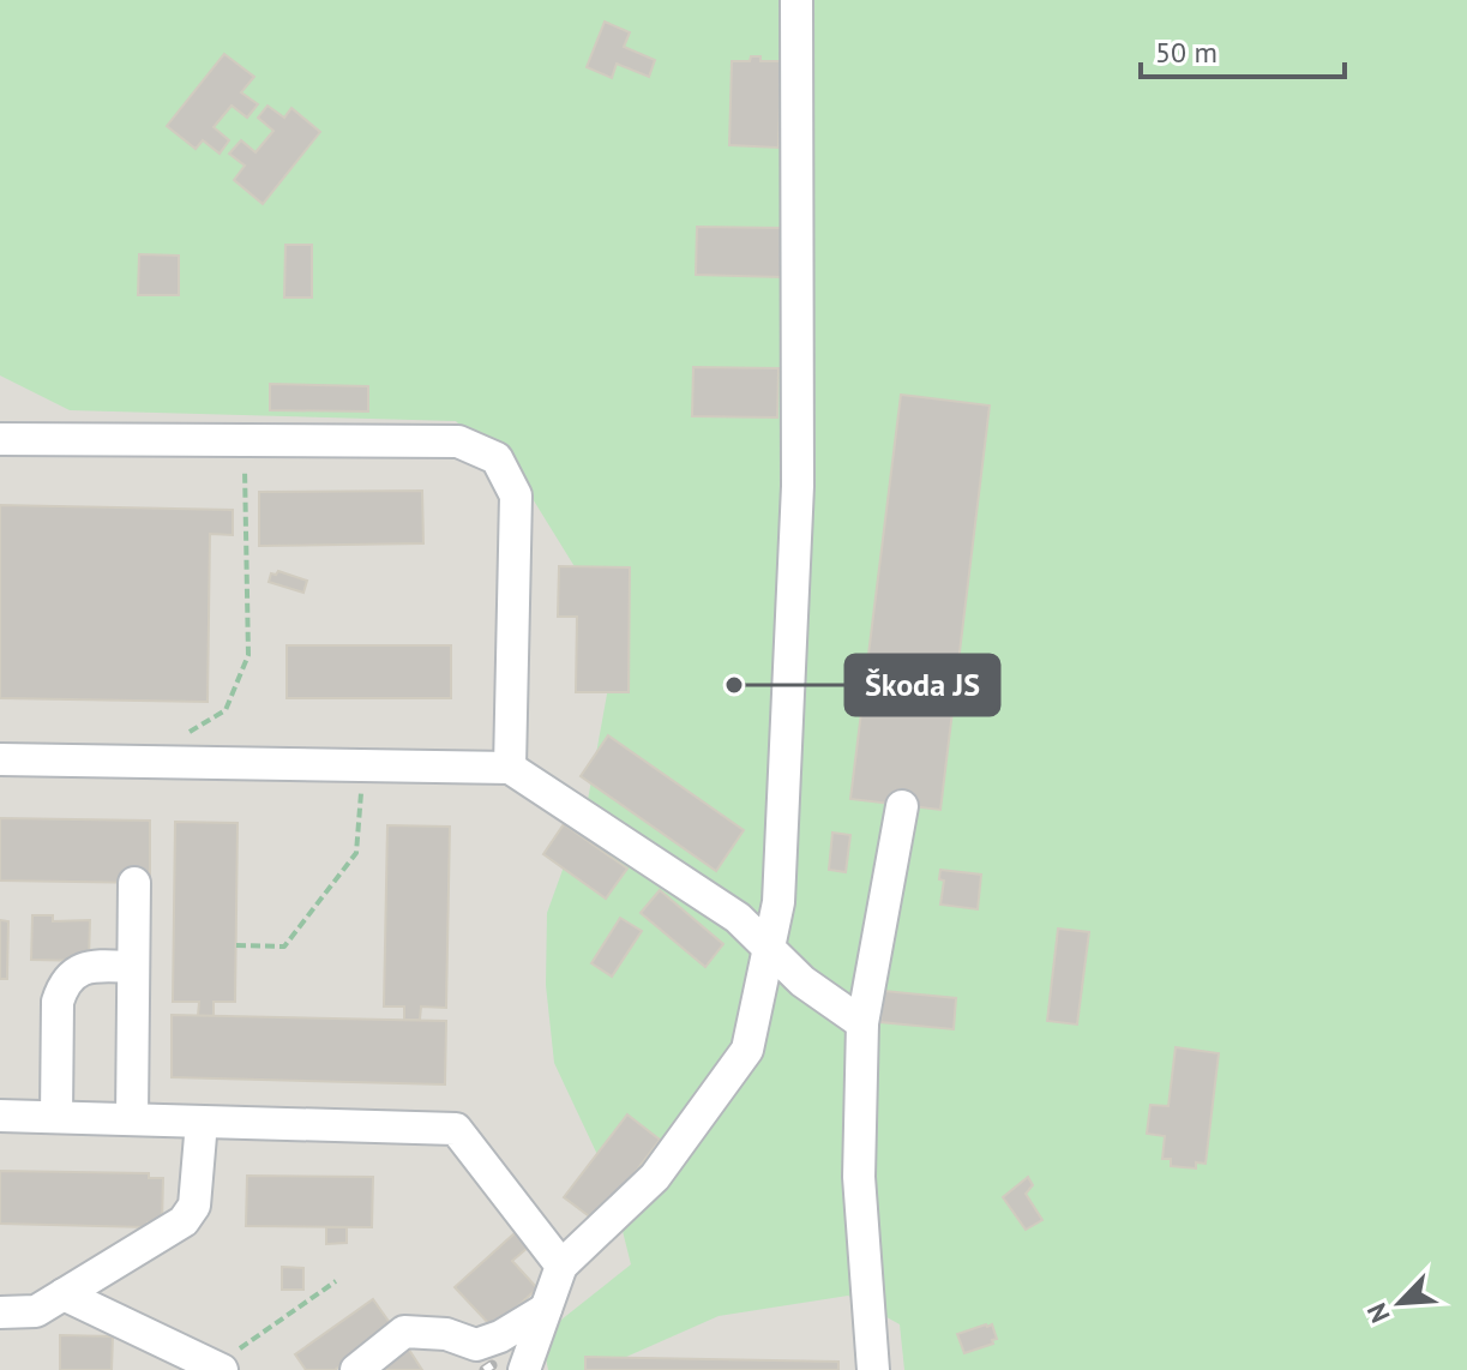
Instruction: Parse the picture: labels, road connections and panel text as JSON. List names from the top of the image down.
{
  "places": ["Škoda JS"],
  "scale_bar": "50 m",
  "north": "bottom left"
}
